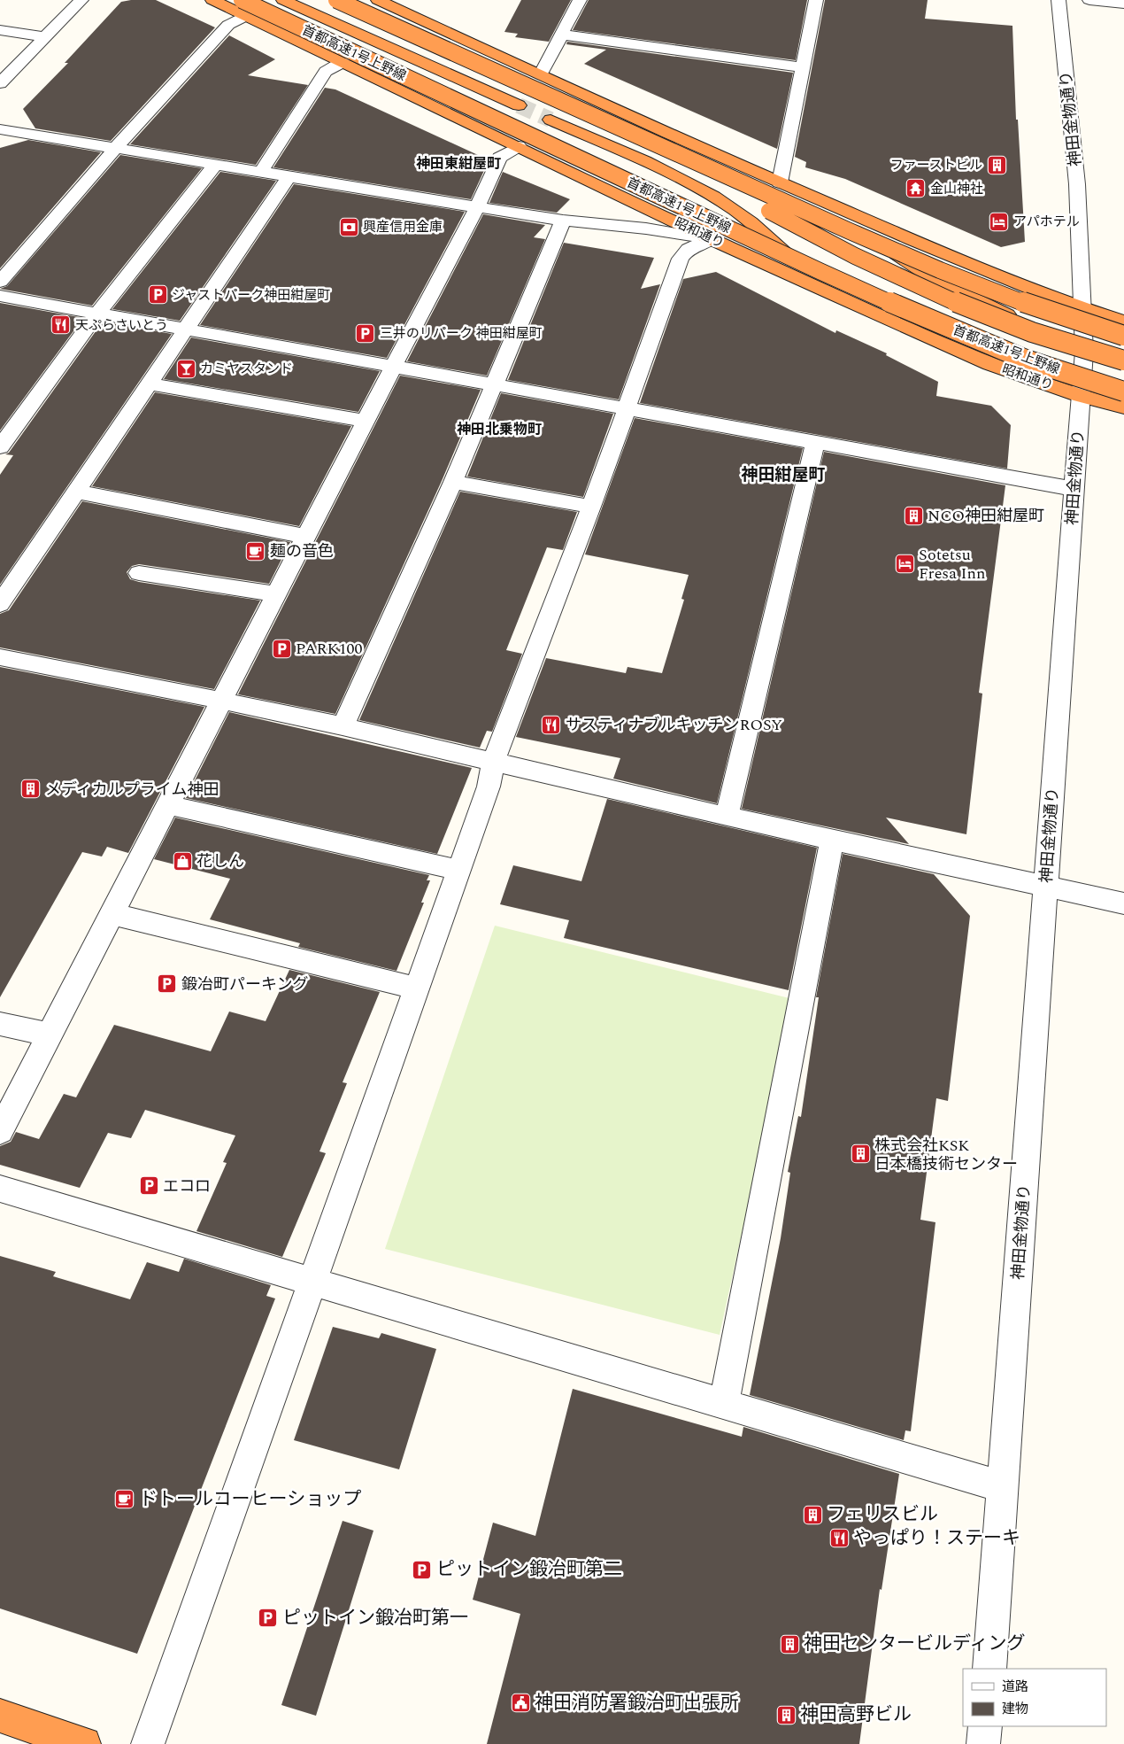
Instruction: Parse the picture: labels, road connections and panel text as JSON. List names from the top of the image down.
{
  "streets": {
    "highway": ["首都高速1号上野線", "昭和通り"],
    "street": ["神田金物通り"]
  },
  "crossings": [
    ["首都高速1号上野線", "神田金物通り"],
    ["首都高速1号上野線", "昭和通り"],
    ["神田金物通り", "昭和通り"]
  ],
  "districts": ["神田東紺屋町", "神田北乗物町", "神田紺屋町"],
  "places": {
    "building": [
      "ファーストビル",
      "NCO神田紺屋町",
      "メディカルプライム神田",
      "株式会社KSK 日本橋技術センター",
      "フェリスビル",
      "神田センタービルディング",
      "神田高野ビル"
    ],
    "temple": ["金山神社"],
    "hotel": ["アパホテル", "Sotetsu Fresa Inn"],
    "bank": ["興産信用金庫"],
    "parking": [
      "ジャストパーク神田紺屋町",
      "三井のリパーク 神田紺屋町",
      "PARK100",
      "鍛冶町パーキング",
      "エコロ",
      "ピットイン鍛冶町第二",
      "ピットイン鍛冶町第一"
    ],
    "restaurant": ["天ぷらさいとう", "サスティナブルキッチンROSY", "やっぱり！ステーキ"],
    "bar": ["カミヤスタンド"],
    "cafe": ["麺の音色", "ドトールコーヒーショップ"],
    "shop": ["花しん"],
    "public building": ["神田消防署鍛治町出張所"]
  },
  "legend": ["道路", "建物"]
}
